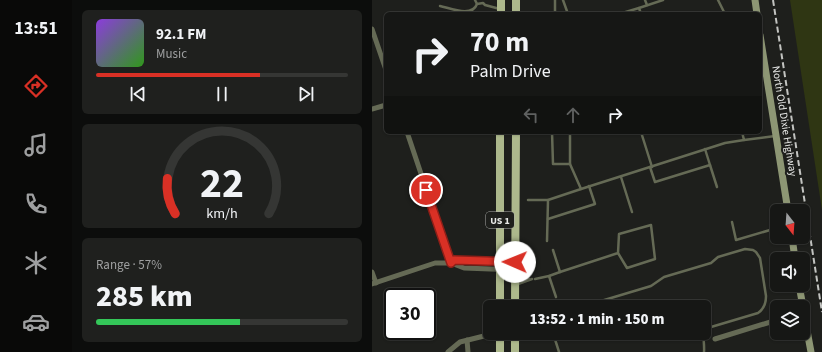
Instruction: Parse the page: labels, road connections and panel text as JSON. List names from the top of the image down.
{
  "streets": {
    "main road": ["US 1"],
    "street": ["North Old Dixie Highway"]
  },
  "north": "bottom",
  "page": {
    "tabs": "13:51",
    "turn": ["70 m", "Palm Drive"],
    "song": ["92.1 FM", "Music"],
    "tile": ["Range · 57%", "285 km"],
    "limit": "30",
    "trip": "13:52 · 1 min · 150 m",
    "gauge": ["22", "km/h"]
  }
}
